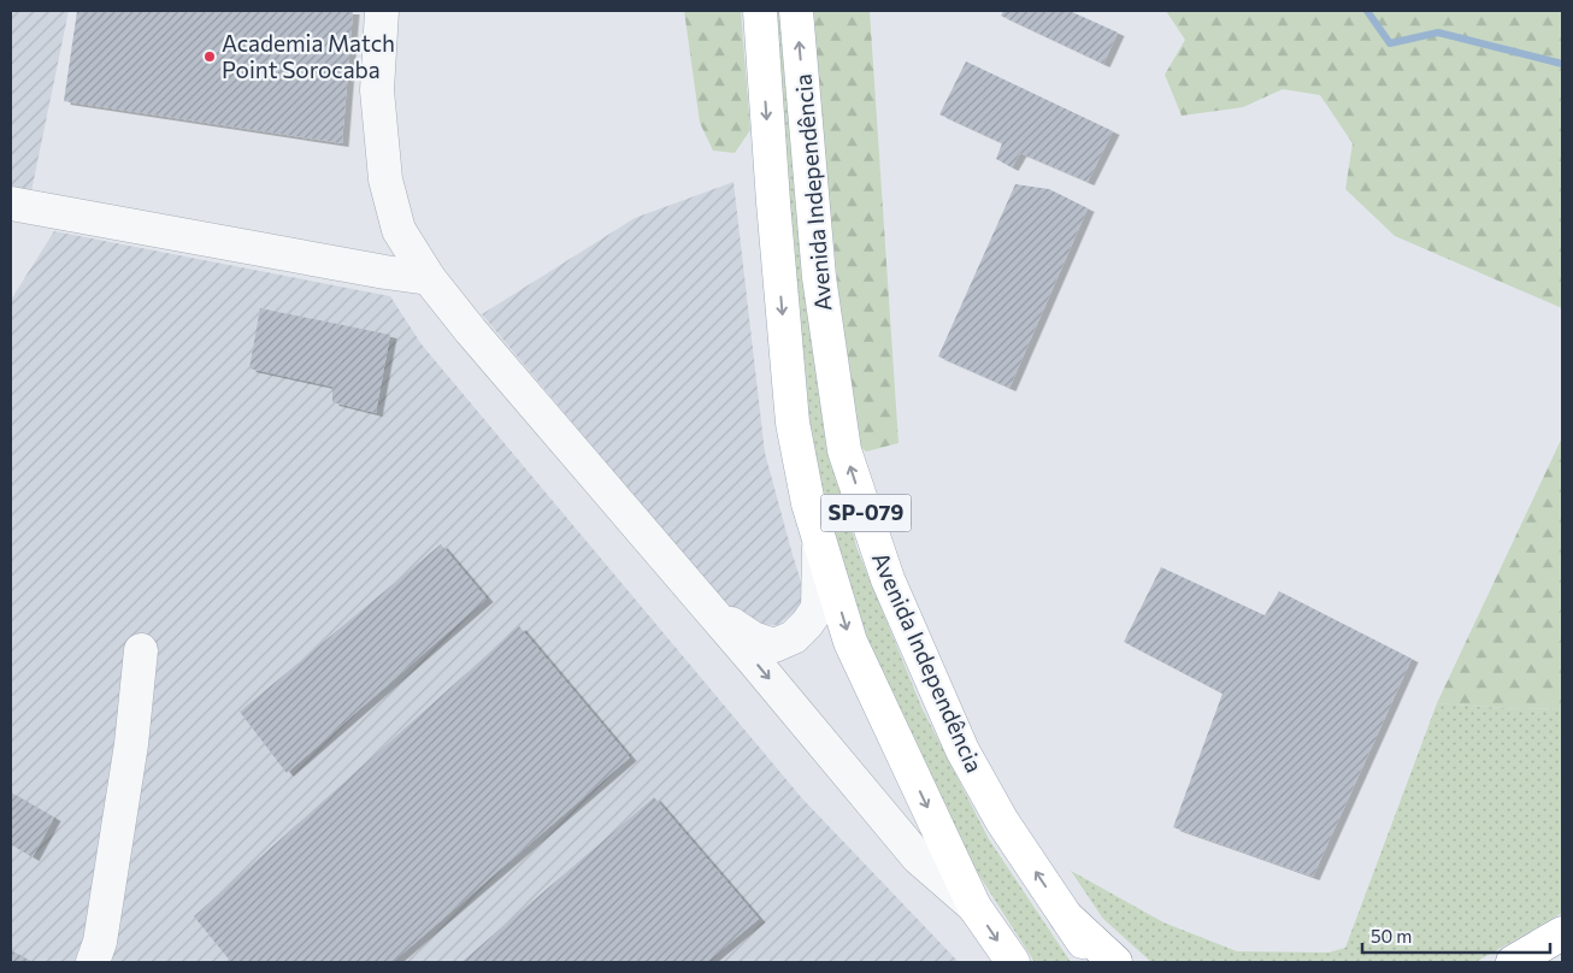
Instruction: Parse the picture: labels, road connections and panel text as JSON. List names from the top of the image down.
{
  "streets": {
    "main road": ["Avenida Independência", "SP-079"]
  },
  "places": ["Academia Match Point Sorocaba"],
  "scale_bar": "50 m"
}
